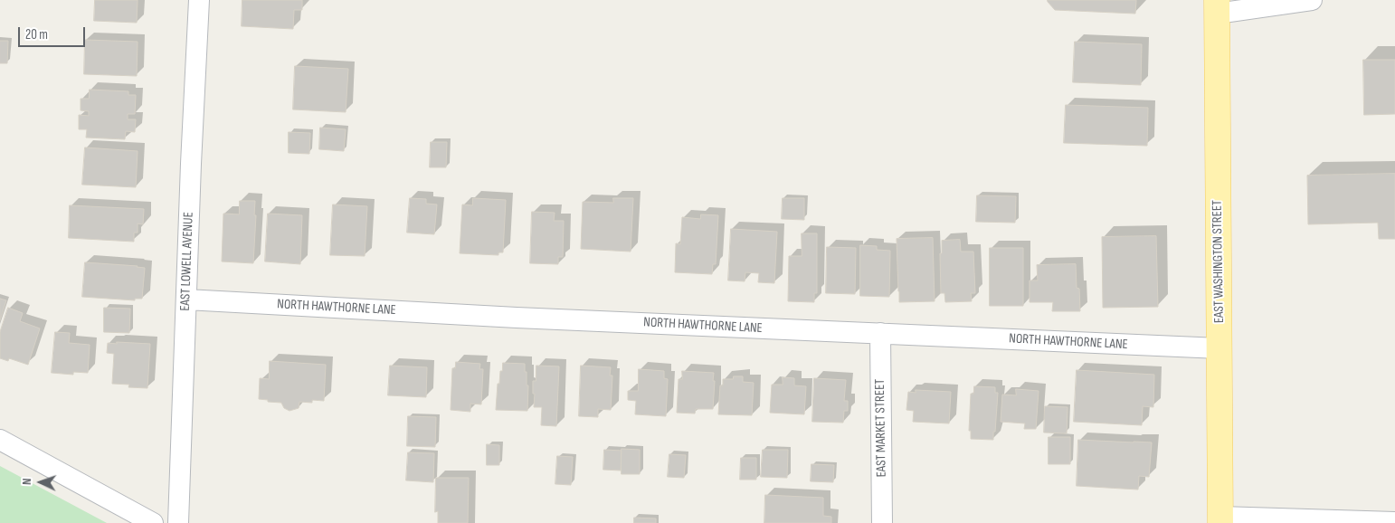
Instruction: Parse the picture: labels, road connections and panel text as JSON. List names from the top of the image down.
{
  "streets": {
    "main road": ["EAST WASHINGTON STREET"],
    "street": ["EAST LOWELL AVENUE", "NORTH HAWTHORNE LANE", "EAST MARKET STREET"]
  },
  "crossings": [
    ["EAST LOWELL AVENUE", "NORTH HAWTHORNE LANE"],
    ["EAST WASHINGTON STREET", "NORTH HAWTHORNE LANE"],
    ["NORTH HAWTHORNE LANE", "EAST MARKET STREET"]
  ],
  "scale_bar": "20 m",
  "north": "left"
}
